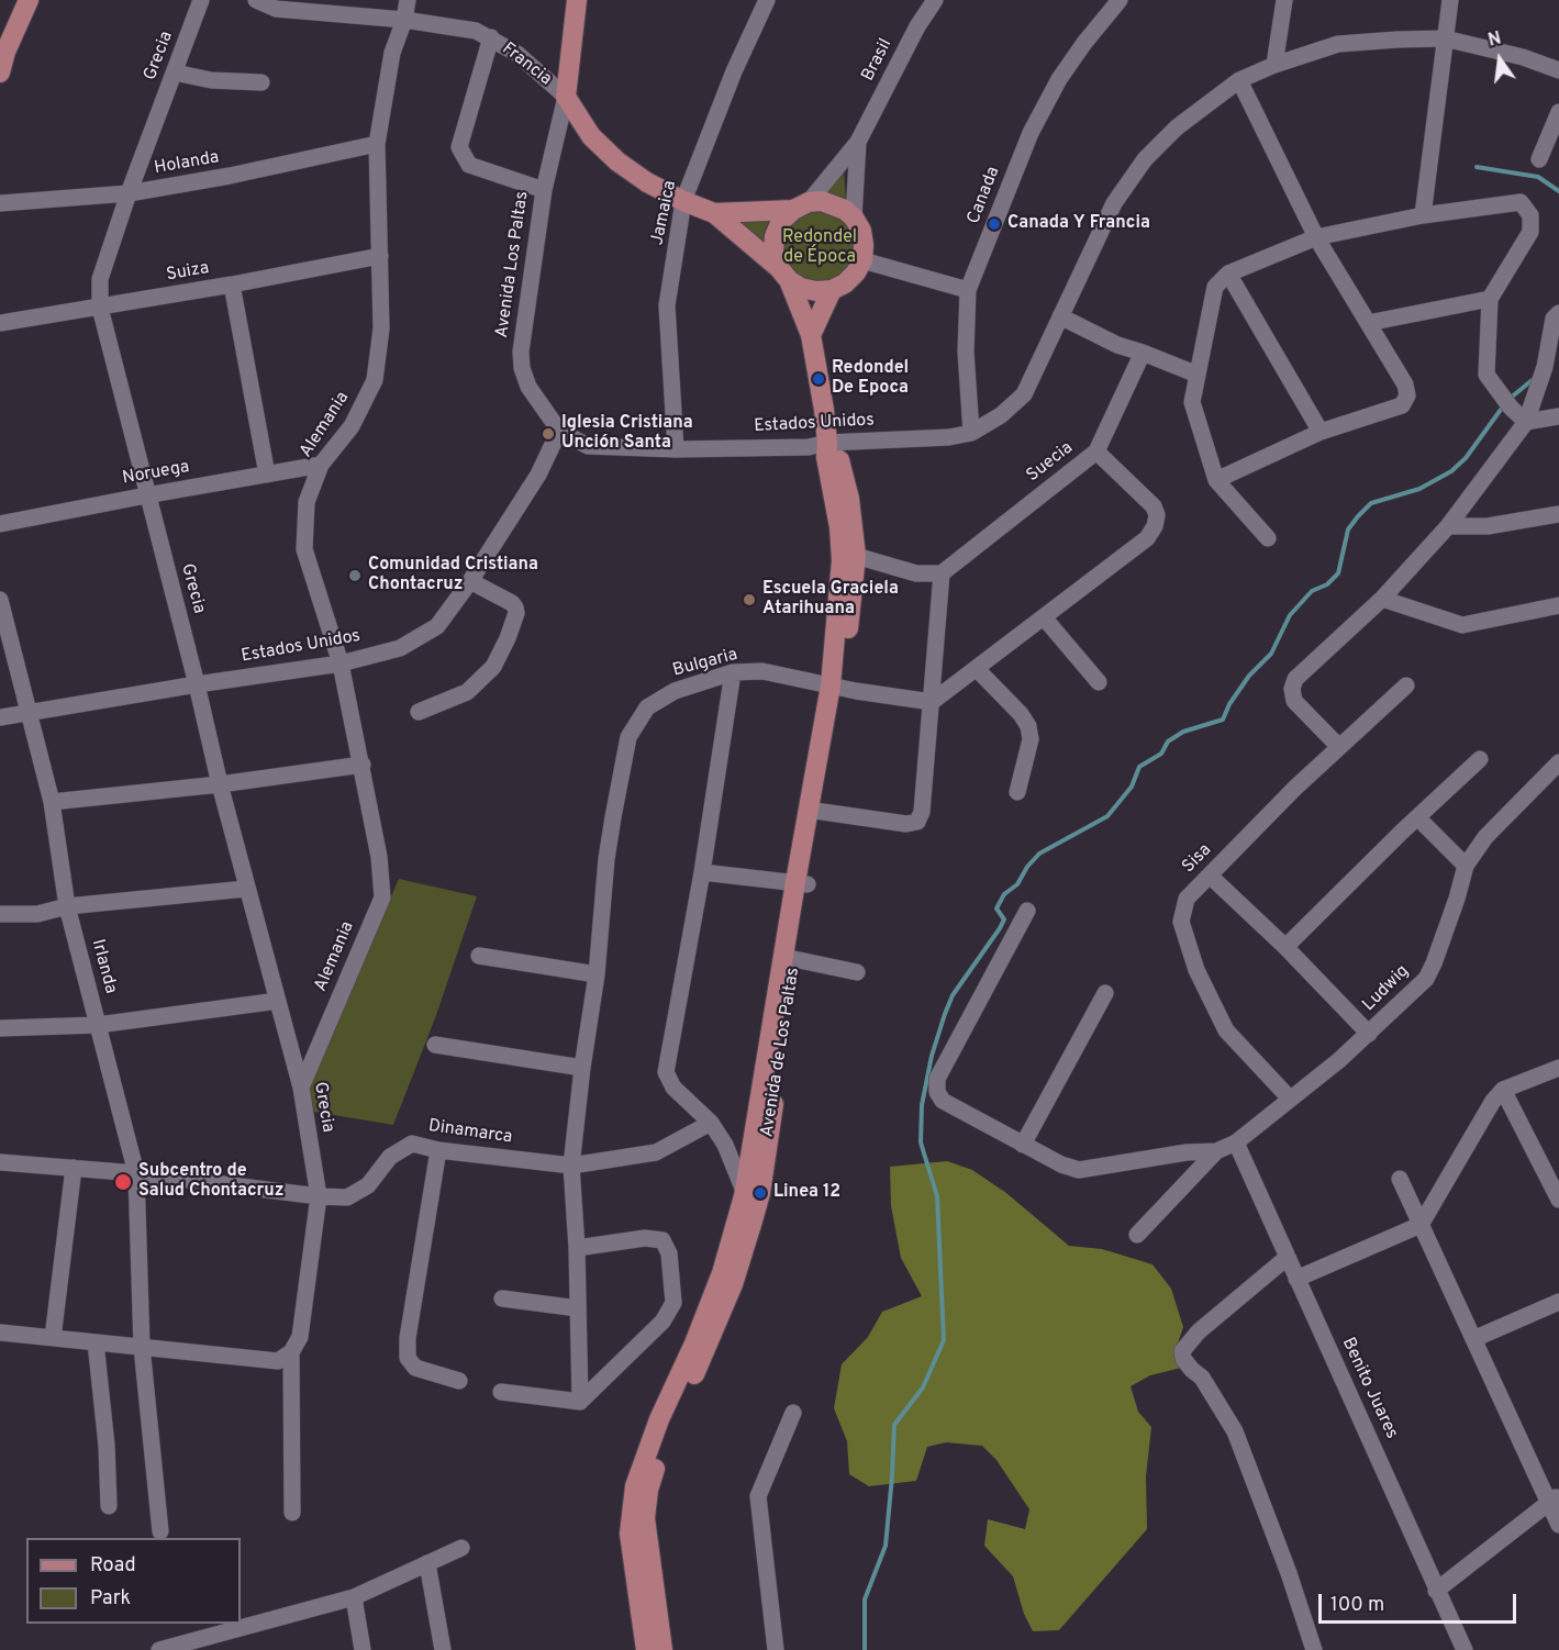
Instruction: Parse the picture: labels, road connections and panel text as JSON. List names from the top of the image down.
{
  "streets": {
    "main road": ["Francia", "Avenida de Los Paltas"],
    "street": [
      "Grecia",
      "Brasil",
      "Holanda",
      "Canada",
      "Jamaica",
      "Avenida Los Paltas",
      "Suiza",
      "Estados Unidos",
      "Alemania",
      "Suecia",
      "Noruega",
      "Bulgaria",
      "Sisa",
      "Irlanda",
      "Ludwig",
      "Dinamarca",
      "Benito Juares"
    ]
  },
  "crossings": [
    ["Grecia", "Holanda"],
    ["Grecia", "Suiza"],
    ["Grecia", "Estados Unidos"],
    ["Grecia", "Alemania"],
    ["Grecia", "Noruega"],
    ["Grecia", "Dinamarca"],
    ["Brasil", "Francia"],
    ["Brasil", "Avenida de Los Paltas"],
    ["Francia", "Jamaica"],
    ["Francia", "Avenida Los Paltas"],
    ["Francia", "Alemania"],
    ["Francia", "Avenida de Los Paltas"],
    ["Holanda", "Alemania"],
    ["Canada", "Estados Unidos"],
    ["Jamaica", "Estados Unidos"],
    ["Avenida Los Paltas", "Estados Unidos"],
    ["Suiza", "Alemania"],
    ["Estados Unidos", "Alemania"],
    ["Estados Unidos", "Irlanda"],
    ["Estados Unidos", "Avenida de Los Paltas"],
    ["Alemania", "Noruega"],
    ["Bulgaria", "Avenida de Los Paltas"],
    ["Bulgaria", "Dinamarca"],
    ["Sisa", "Ludwig"],
    ["Irlanda", "Dinamarca"],
    ["Ludwig", "Benito Juares"]
  ],
  "parks": ["Redondel de Época"],
  "places": [
    "Canada Y Francia",
    "Redondel De Epoca",
    "Iglesia Cristiana Unción Santa",
    "Comunidad Cristiana Chontacruz",
    "Escuela Graciela Atarihuana",
    "Subcentro de Salud Chontacruz",
    "Linea 12"
  ],
  "legend": ["Road", "Park"],
  "scale_bar": "100 m",
  "north": "top"
}
